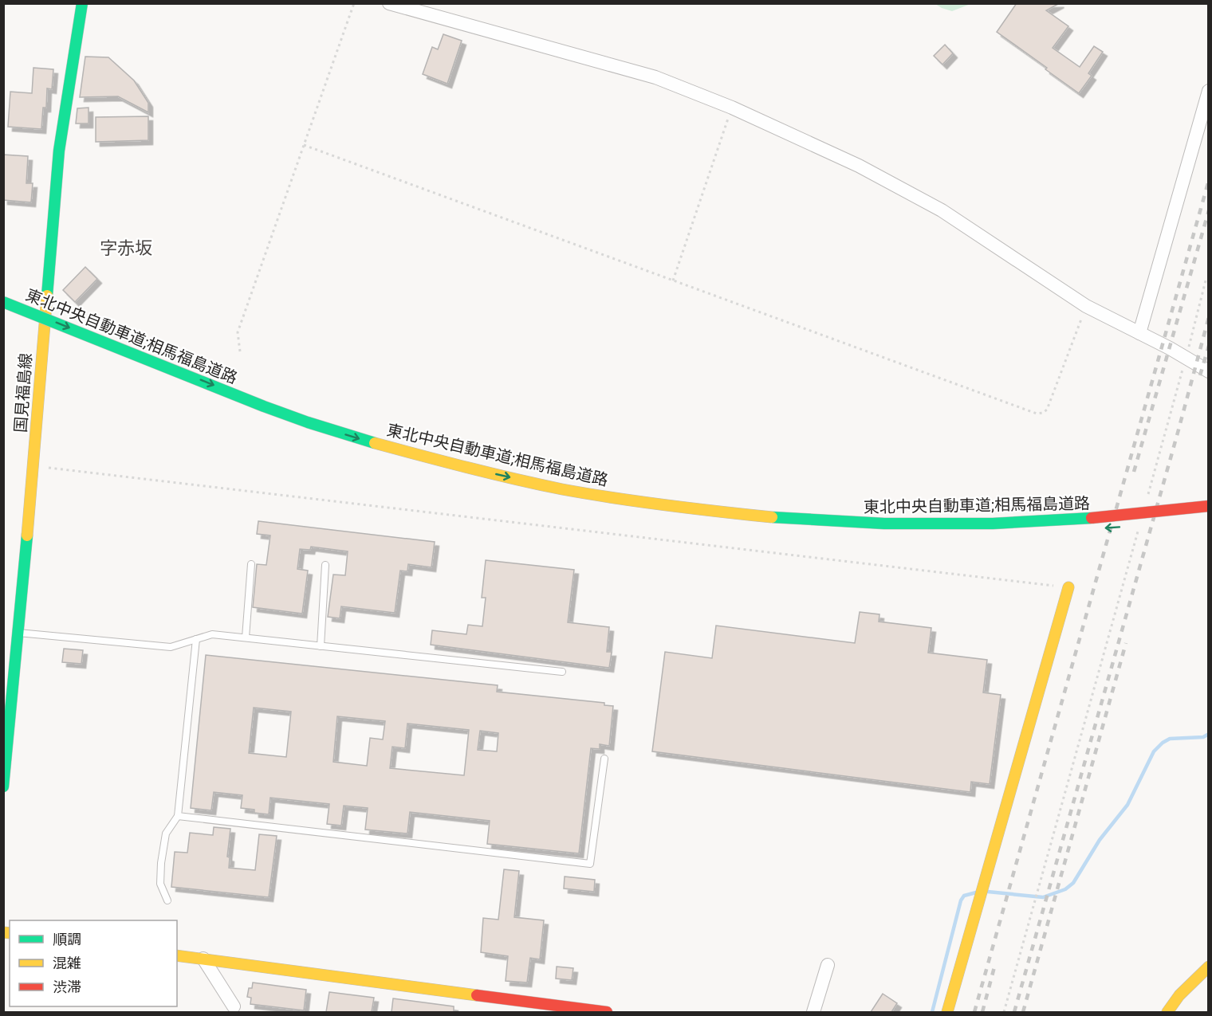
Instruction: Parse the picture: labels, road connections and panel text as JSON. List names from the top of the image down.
{
  "streets": {
    "main road": ["東北中央自動車道;相馬福島道路", "国見福島線"]
  },
  "one_way": ["東北中央自動車道;相馬福島道路"],
  "districts": ["字赤坂"],
  "legend": ["順調", "混雑", "渋滞"]
}
